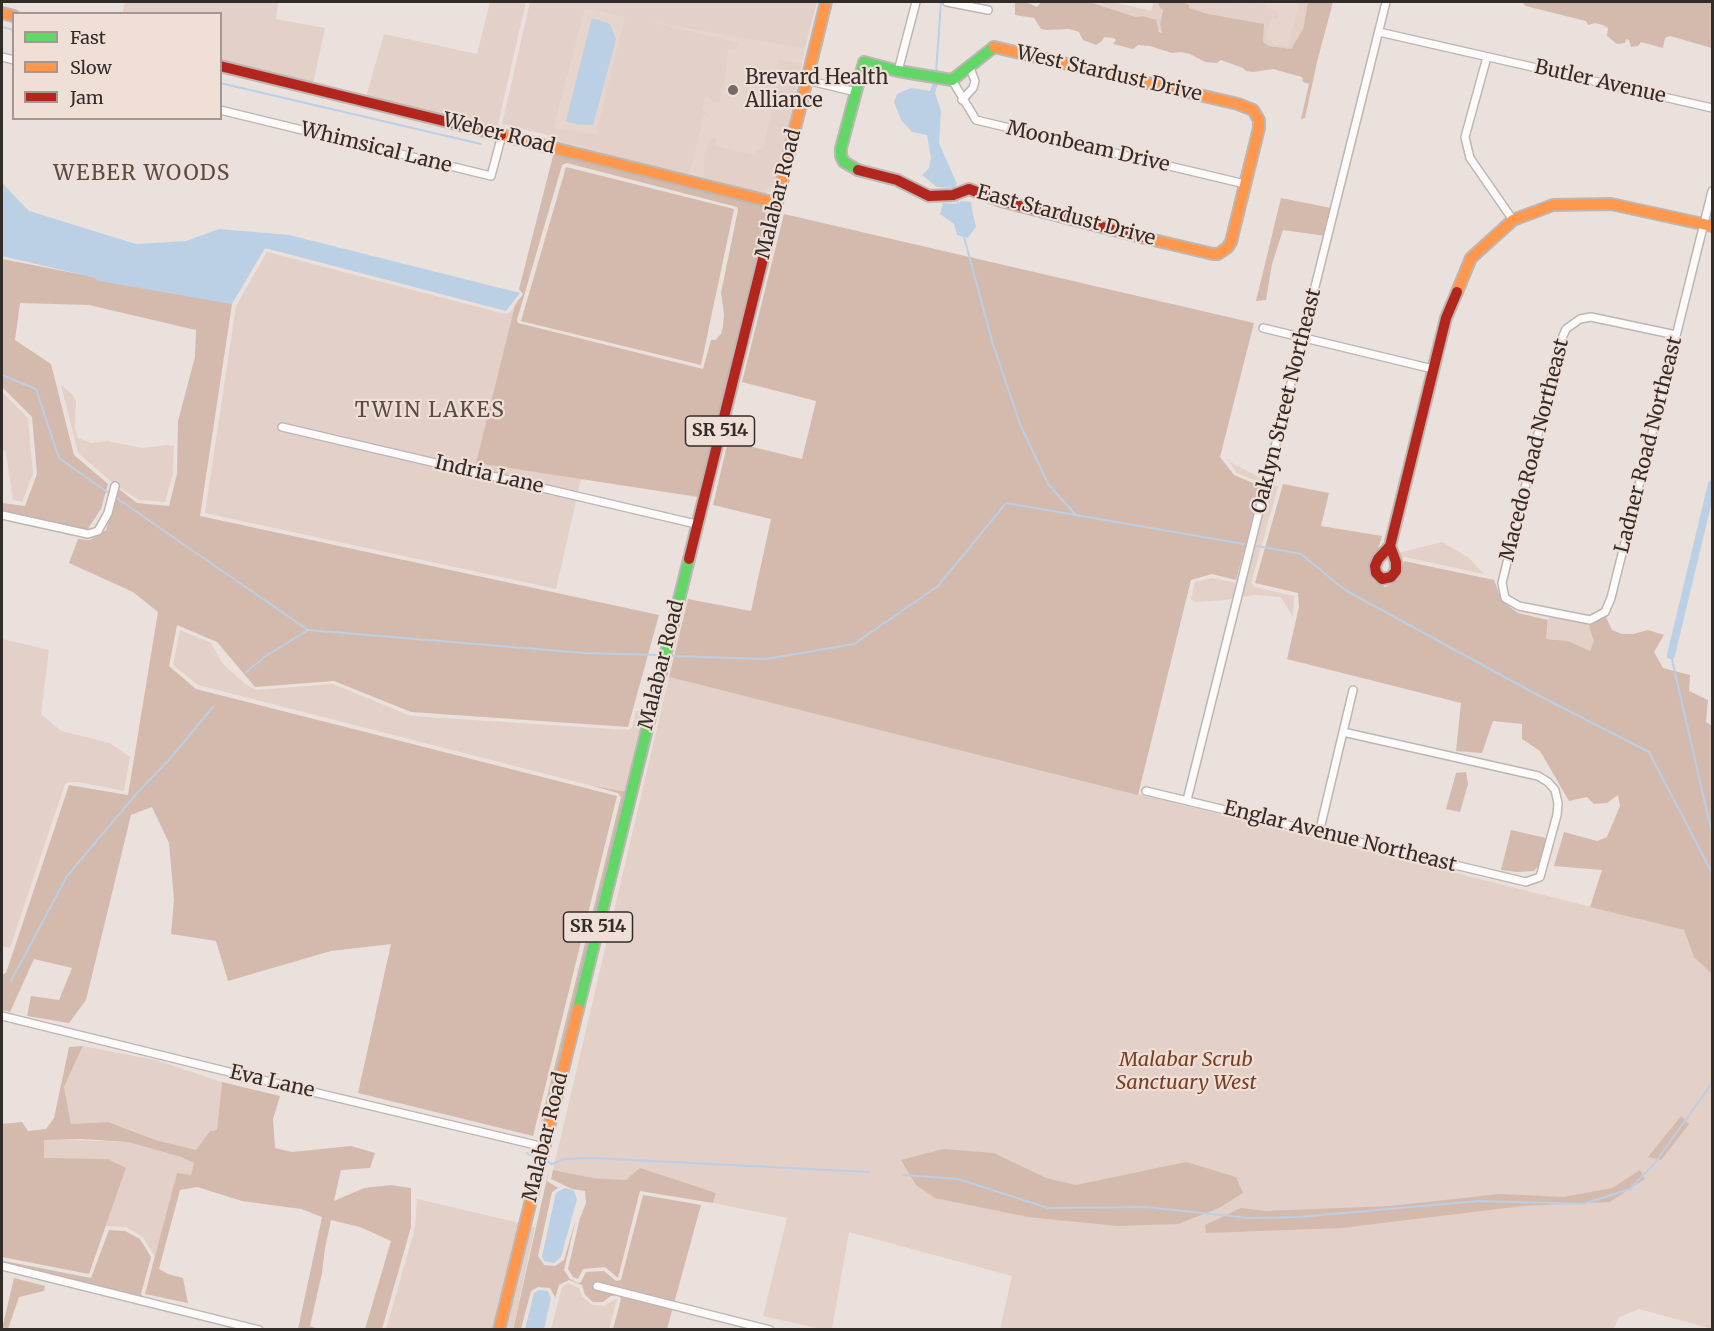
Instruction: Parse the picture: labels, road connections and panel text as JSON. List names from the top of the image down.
{
  "streets": {
    "street": [
      "West Stardust Drive",
      "Butler Avenue",
      "Weber Road",
      "Moonbeam Drive",
      "Whimsical Lane",
      "Malabar Road",
      "East Stardust Drive",
      "Oaklyn Street Northeast",
      "SR 514",
      "Ladner Road Northeast",
      "Macedo Road Northeast",
      "Indria Lane",
      "Englar Avenue Northeast",
      "Eva Lane"
    ]
  },
  "crossings": [
    ["West Stardust Drive", "Moonbeam Drive"],
    ["West Stardust Drive", "East Stardust Drive"],
    ["Butler Avenue", "Oaklyn Street Northeast"],
    ["Weber Road", "Whimsical Lane"],
    ["Weber Road", "Malabar Road"],
    ["Moonbeam Drive", "East Stardust Drive"],
    ["Malabar Road", "Indria Lane"],
    ["Malabar Road", "Eva Lane"],
    ["Oaklyn Street Northeast", "Englar Avenue Northeast"],
    ["Ladner Road Northeast", "Macedo Road Northeast"]
  ],
  "districts": ["WEBER WOODS", "TWIN LAKES"],
  "parks": ["Malabar Scrub Sanctuary West"],
  "places": ["Brevard Health Alliance"],
  "legend": ["Fast", "Slow", "Jam"]
}
